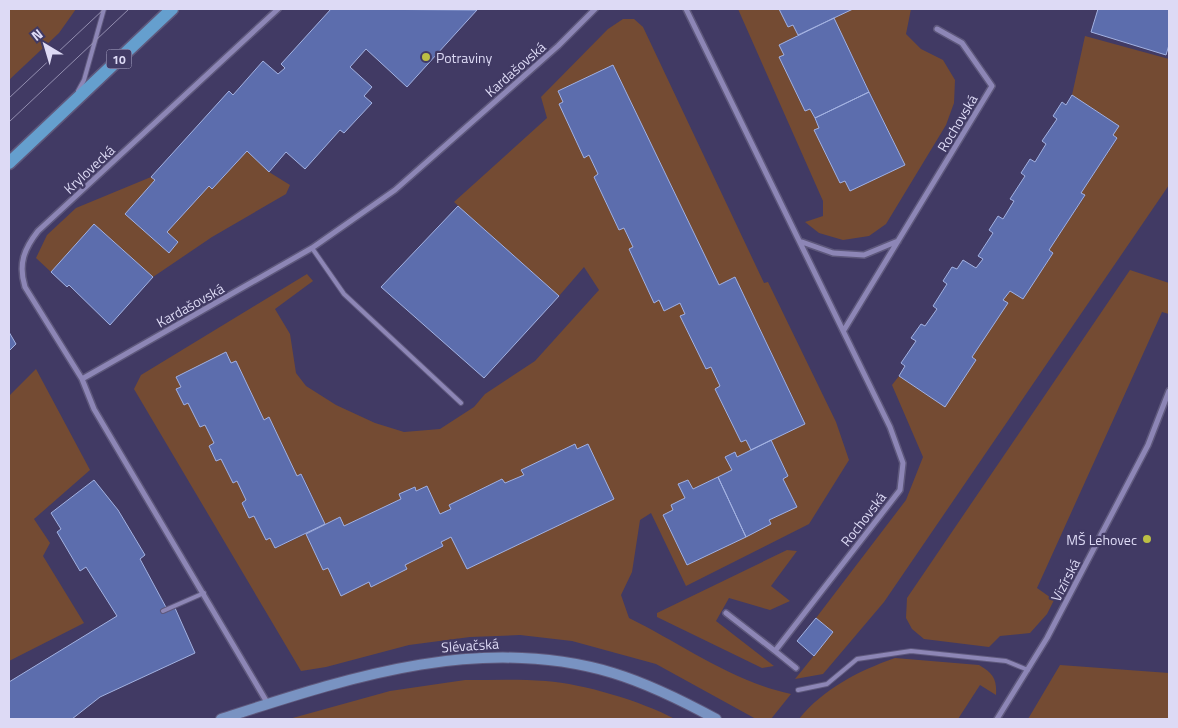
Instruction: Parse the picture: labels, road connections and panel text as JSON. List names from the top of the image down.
{
  "streets": {
    "main road": ["10"],
    "street": [
      "Kardašovská",
      "Rochovská",
      "Krylovecká",
      "Vizírská",
      "Slévačská"
    ]
  },
  "crossings": [
    ["Kardašovská", "Krylovecká"]
  ],
  "places": ["Potraviny", "MŠ Lehovec"],
  "north": "top left"
}
